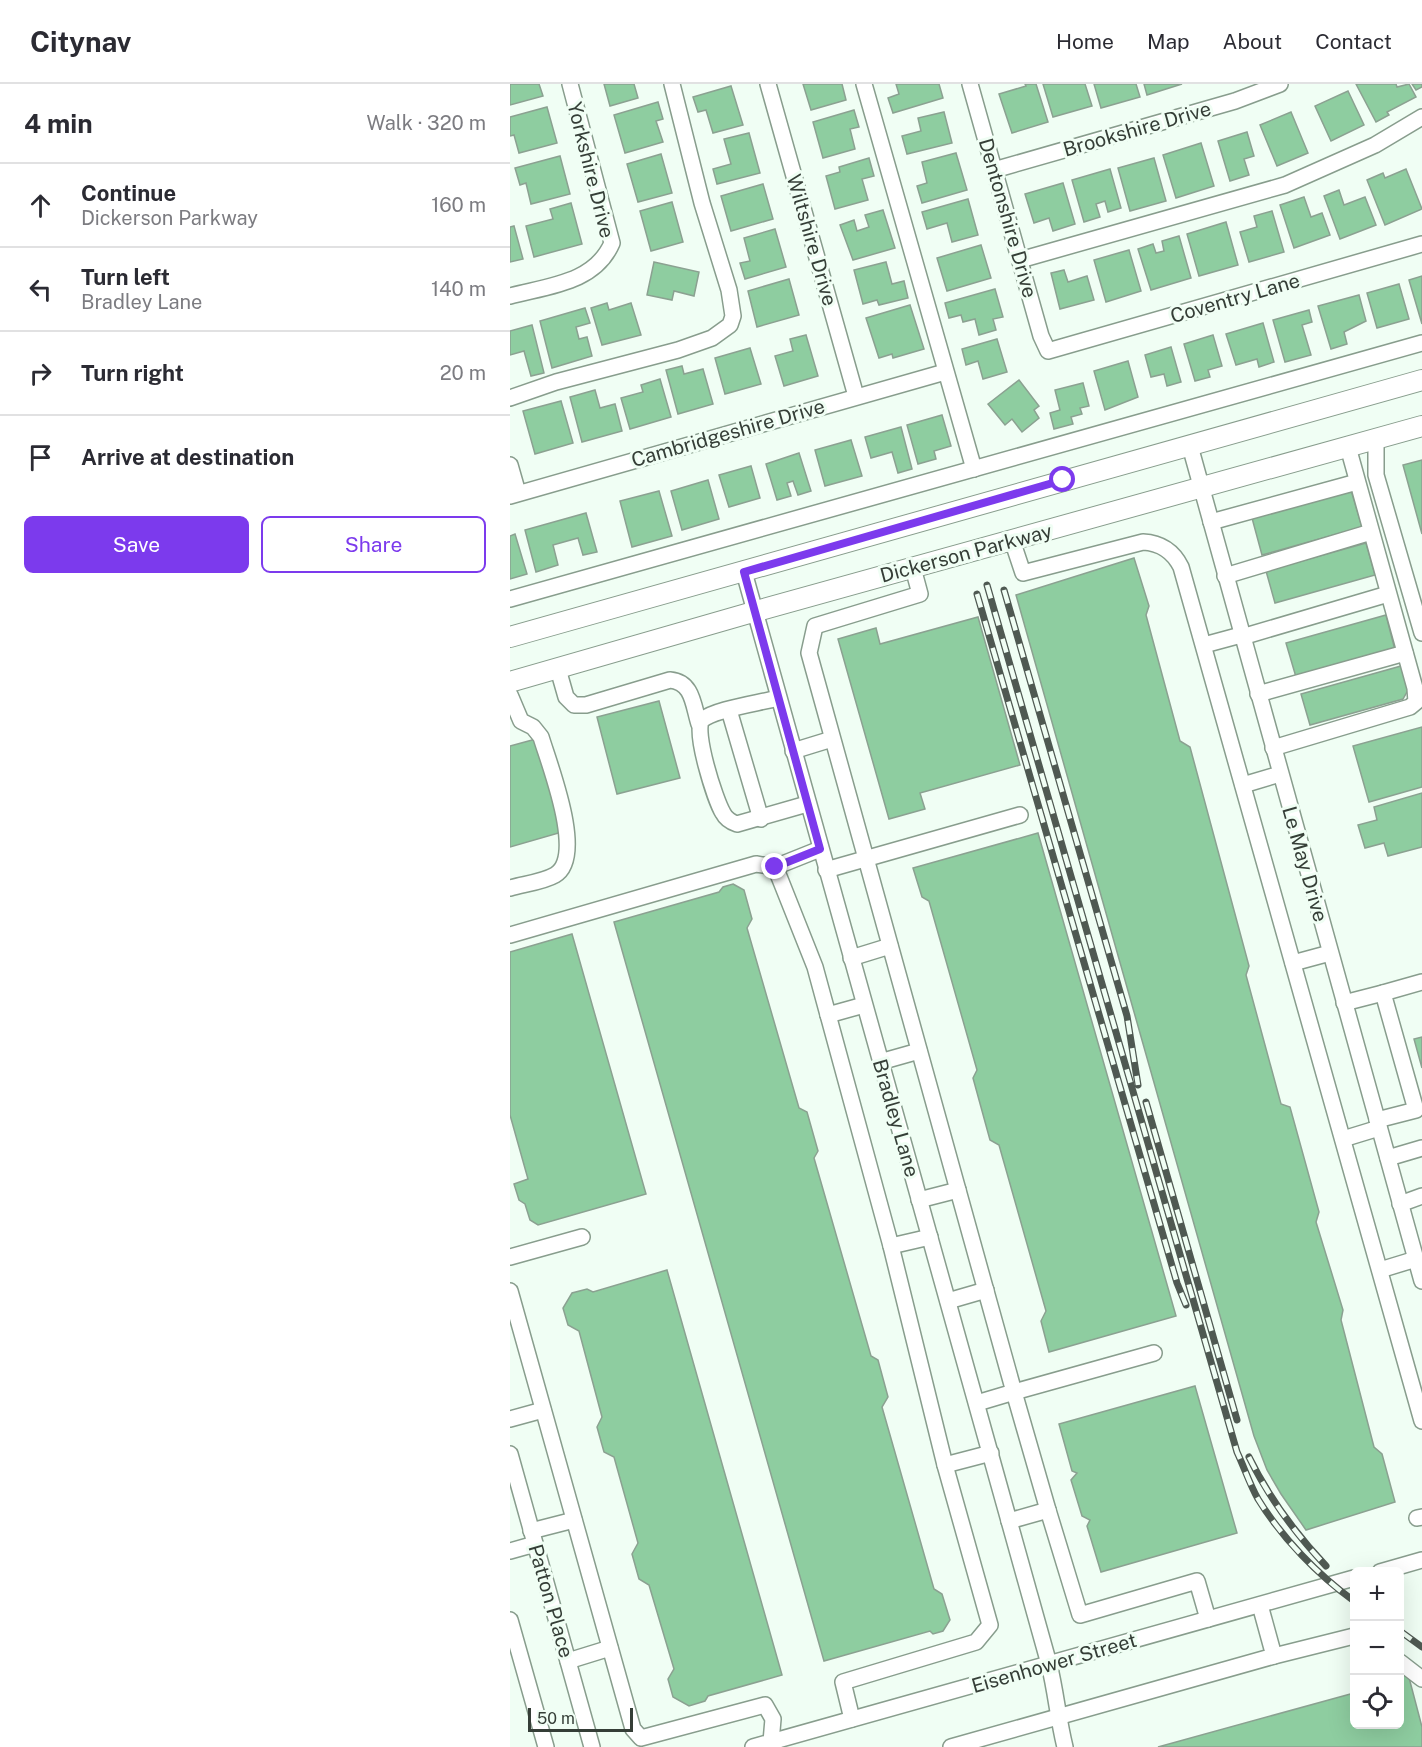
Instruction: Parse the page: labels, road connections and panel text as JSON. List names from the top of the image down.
{
  "streets": {
    "main road": ["Dickerson Parkway"],
    "street": [
      "Brookshire Drive",
      "Yorkshire Drive",
      "Dentonshire Drive",
      "Wiltshire Drive",
      "Coventry Lane",
      "Cambridgeshire Drive",
      "Le May Drive",
      "Bradley Lane",
      "Patton Place",
      "Eisenhower Street"
    ]
  },
  "crossings": [
    ["Brookshire Drive", "Dentonshire Drive"],
    ["Dentonshire Drive", "Coventry Lane"],
    ["Wiltshire Drive", "Cambridgeshire Drive"],
    ["Dickerson Parkway", "Le May Drive"],
    ["Dickerson Parkway", "Bradley Lane"],
    ["Bradley Lane", "Eisenhower Street"]
  ],
  "scale_bar": "50 m",
  "page": {
    "header": "Citynav",
    "nav": [
      "Home",
      "Map",
      "About",
      "Contact"
    ],
    "heading": ["4 min", "Walk · 320 m"],
    "list": [
      ["Continue", "Dickerson Parkway", "160 m"],
      ["Turn left", "Bradley Lane", "140 m"],
      ["Turn right", "20 m"],
      "Arrive at destination"
    ],
    "buttons": ["Save", "Share"],
    "map_buttons": ["+", "−"],
    "scale": "50 m"
  }
}
